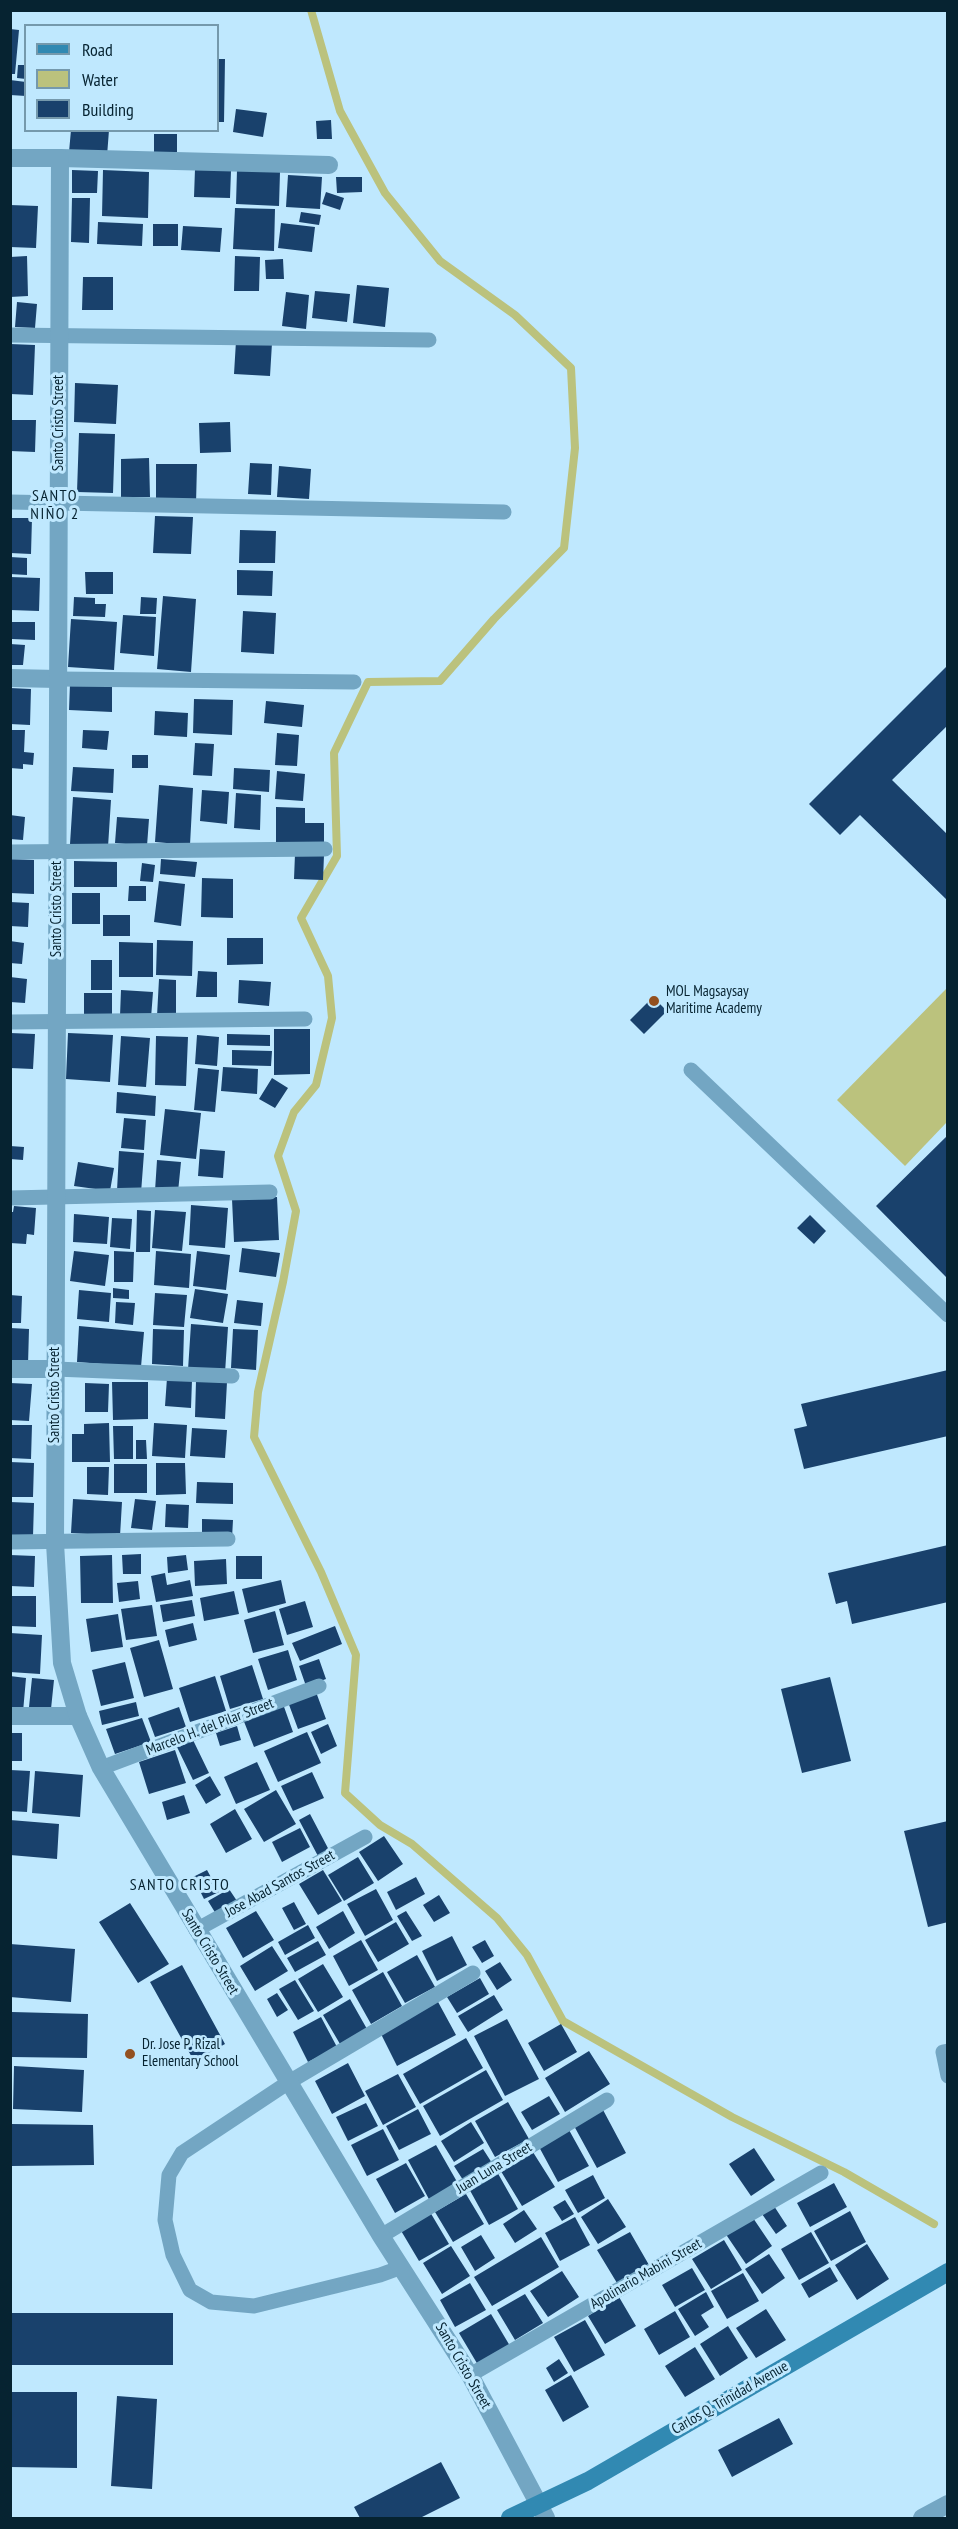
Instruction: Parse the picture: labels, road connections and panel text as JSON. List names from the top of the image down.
{
  "streets": {
    "main road": ["Carlos Q. Trinidad Avenue"],
    "street": ["Santo Cristo Street"],
    "lane": [
      "Marcelo H. del Pilar Street",
      "Jose Abad Santos Street",
      "Juan Luna Street",
      "Apolinario Mabini Street"
    ]
  },
  "crossings": [
    ["Santo Cristo Street", "Marcelo H. del Pilar Street"],
    ["Santo Cristo Street", "Jose Abad Santos Street"],
    ["Santo Cristo Street", "Juan Luna Street"],
    ["Santo Cristo Street", "Apolinario Mabini Street"],
    ["Santo Cristo Street", "Carlos Q. Trinidad Avenue"]
  ],
  "districts": ["SANTO NIÑO 2", "SANTO CRISTO"],
  "places": ["MOL Magsaysay Maritime Academy", "Dr. Jose P. Rizal Elementary School"],
  "legend": ["Road", "Water", "Building"]
}
